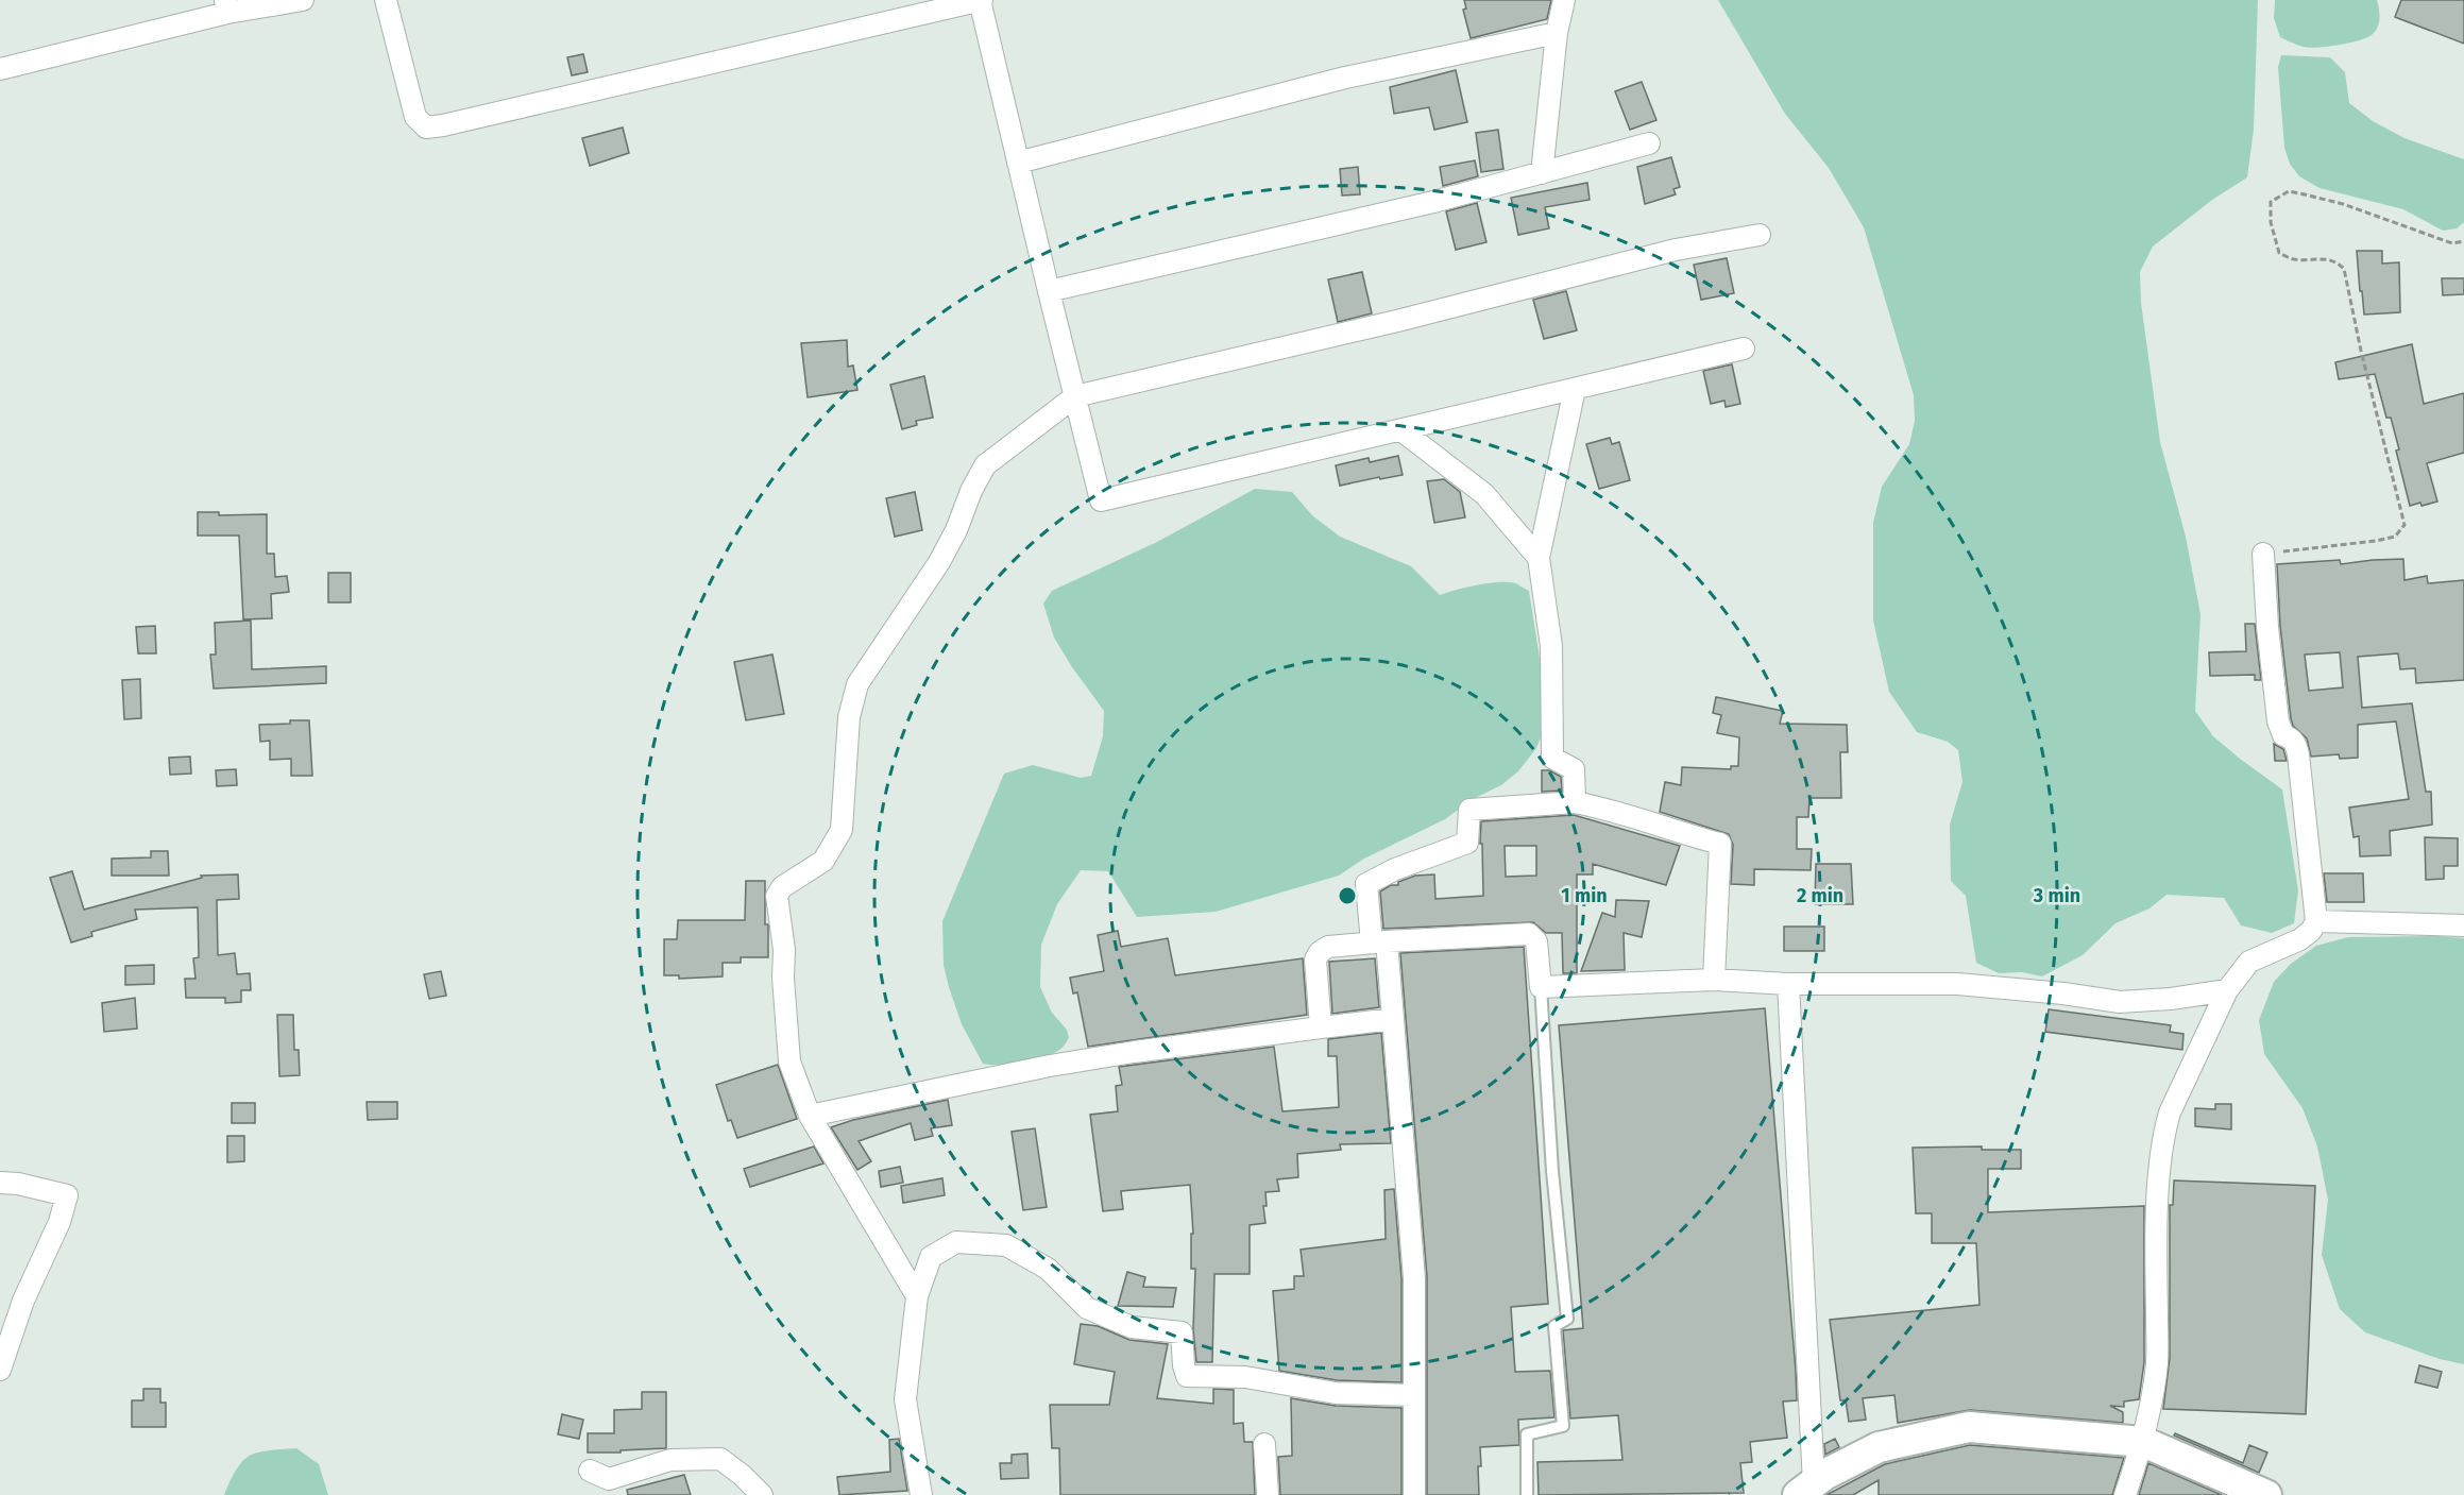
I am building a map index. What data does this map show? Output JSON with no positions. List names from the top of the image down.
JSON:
{
  "rings": ["1 min", "2 min", "3 min"]
}
